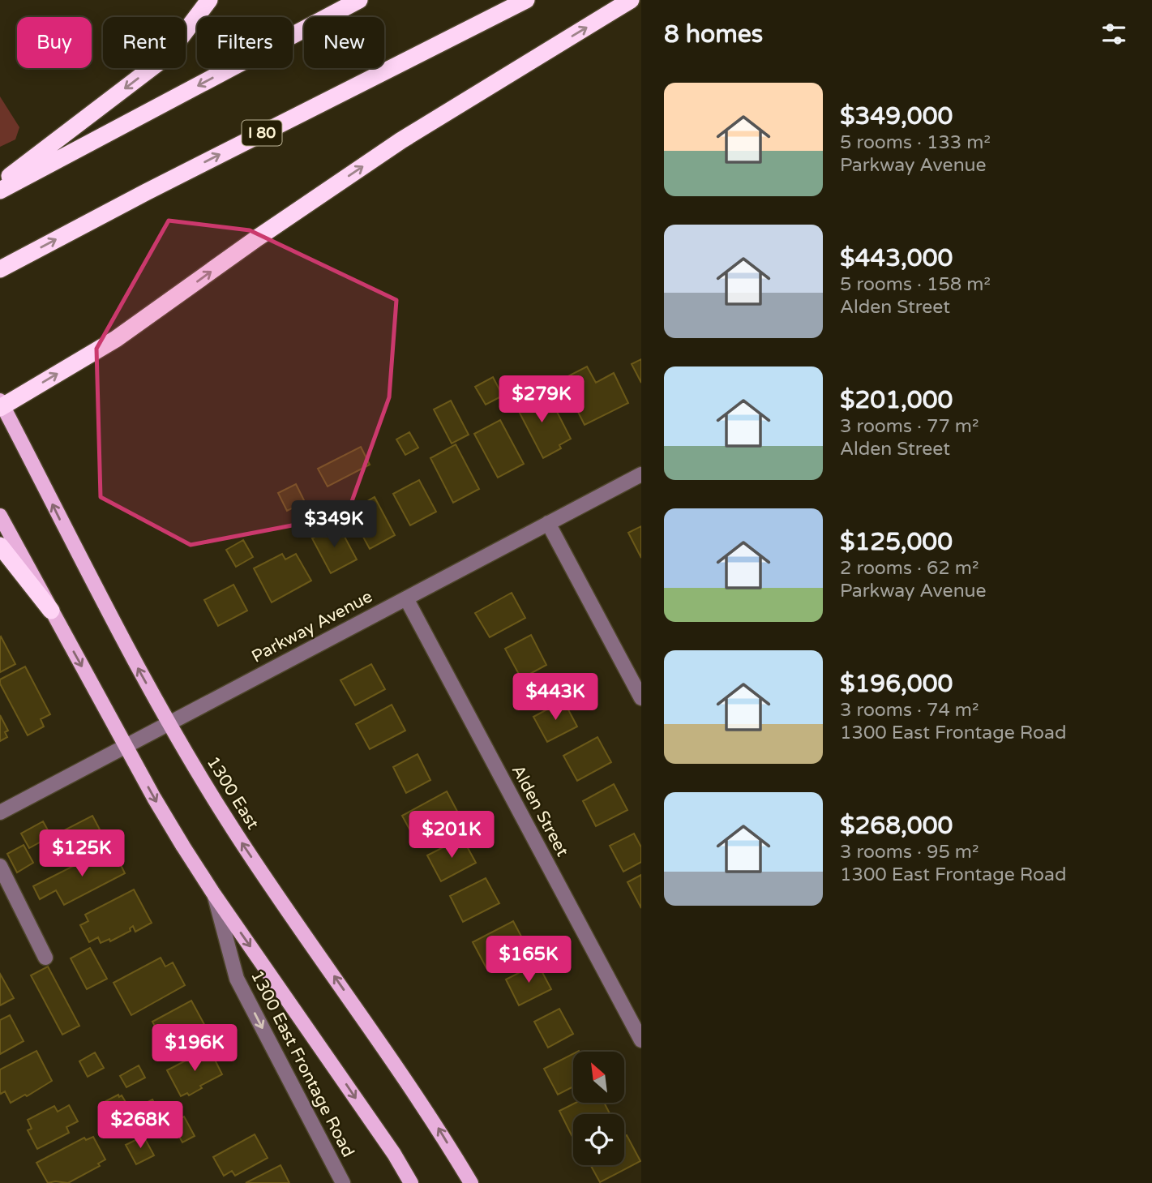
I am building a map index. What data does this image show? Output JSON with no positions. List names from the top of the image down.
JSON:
{
  "streets": {
    "highway": ["I 80"],
    "main road": ["1300 East"],
    "street": ["Parkway Avenue", "Alden Street", "1300 East Frontage Road"]
  },
  "crossings": [
    ["Parkway Avenue", "1300 East"],
    ["Parkway Avenue", "Alden Street"]
  ],
  "one_way": ["1300 East Frontage Road"],
  "north": "top left",
  "page": {
    "heading": "8 homes",
    "chip": [
      "Buy",
      "Rent",
      "Filters",
      "New"
    ],
    "list": [
      {
        "name": "$349,000",
        "note": "5 rooms · 133 m² · Parkway Avenue"
      },
      {
        "name": "$443,000",
        "note": "5 rooms · 158 m² · Alden Street"
      },
      {
        "name": "$201,000",
        "note": "3 rooms · 77 m² · Alden Street"
      },
      {
        "name": "$125,000",
        "note": "2 rooms · 62 m² · Parkway Avenue"
      },
      {
        "name": "$196,000",
        "note": "3 rooms · 74 m² · 1300 East Frontage Road"
      },
      {
        "name": "$268,000",
        "note": "3 rooms · 95 m² · 1300 East Frontage Road"
      }
    ],
    "price": [
      "$279K",
      "$349K",
      "$443K",
      "$201K",
      "$125K",
      "$165K",
      "$196K",
      "$268K"
    ]
  }
}
